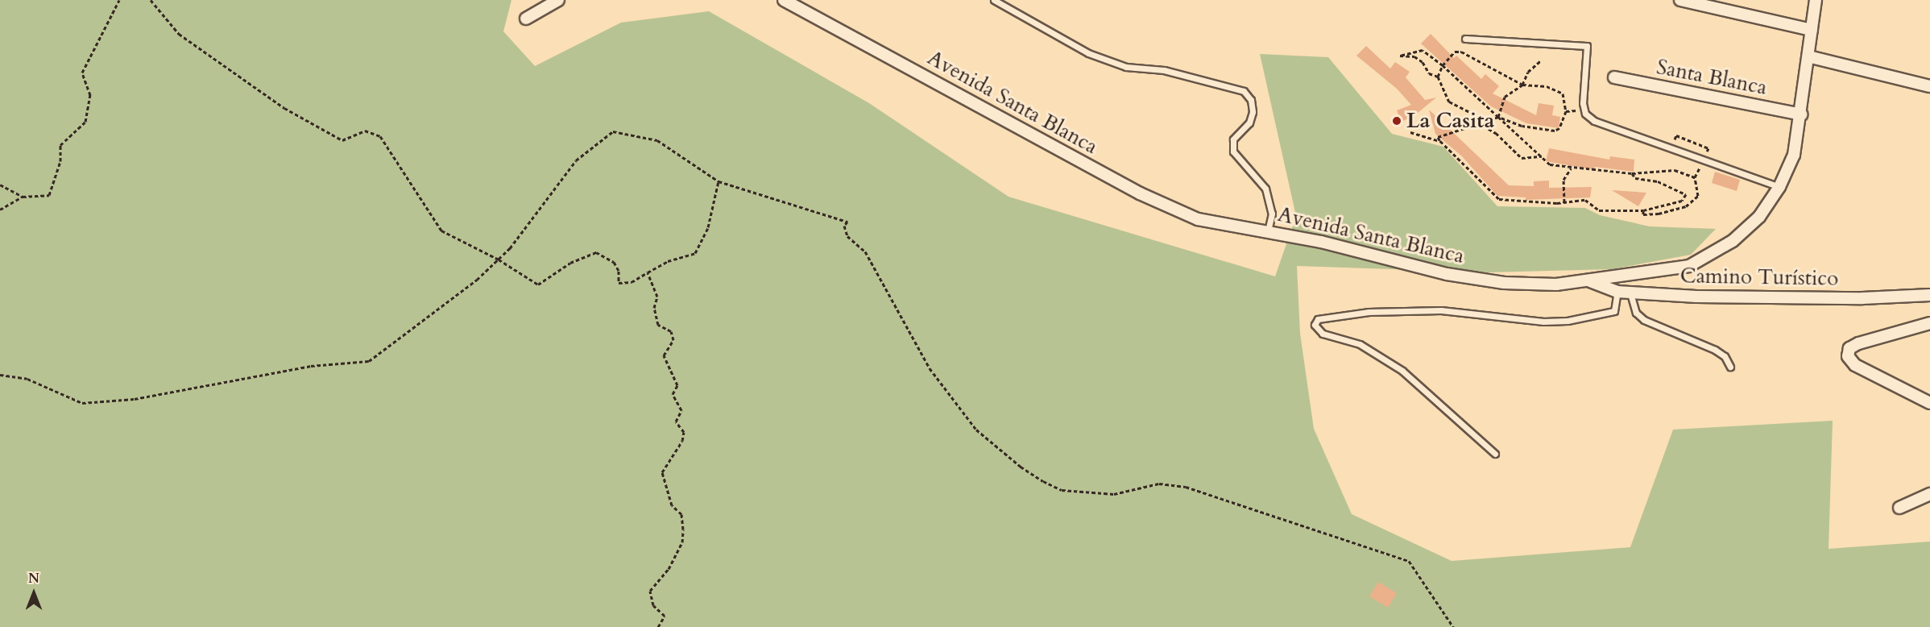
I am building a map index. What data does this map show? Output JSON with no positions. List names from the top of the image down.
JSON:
{
  "streets": {
    "street": ["Santa Blanca", "Avenida Santa Blanca", "Camino Turístico"]
  },
  "crossings": [
    ["Santa Blanca", "Avenida Santa Blanca"],
    ["Avenida Santa Blanca", "Camino Turístico"]
  ],
  "places": ["La Casita"],
  "north": "top"
}
